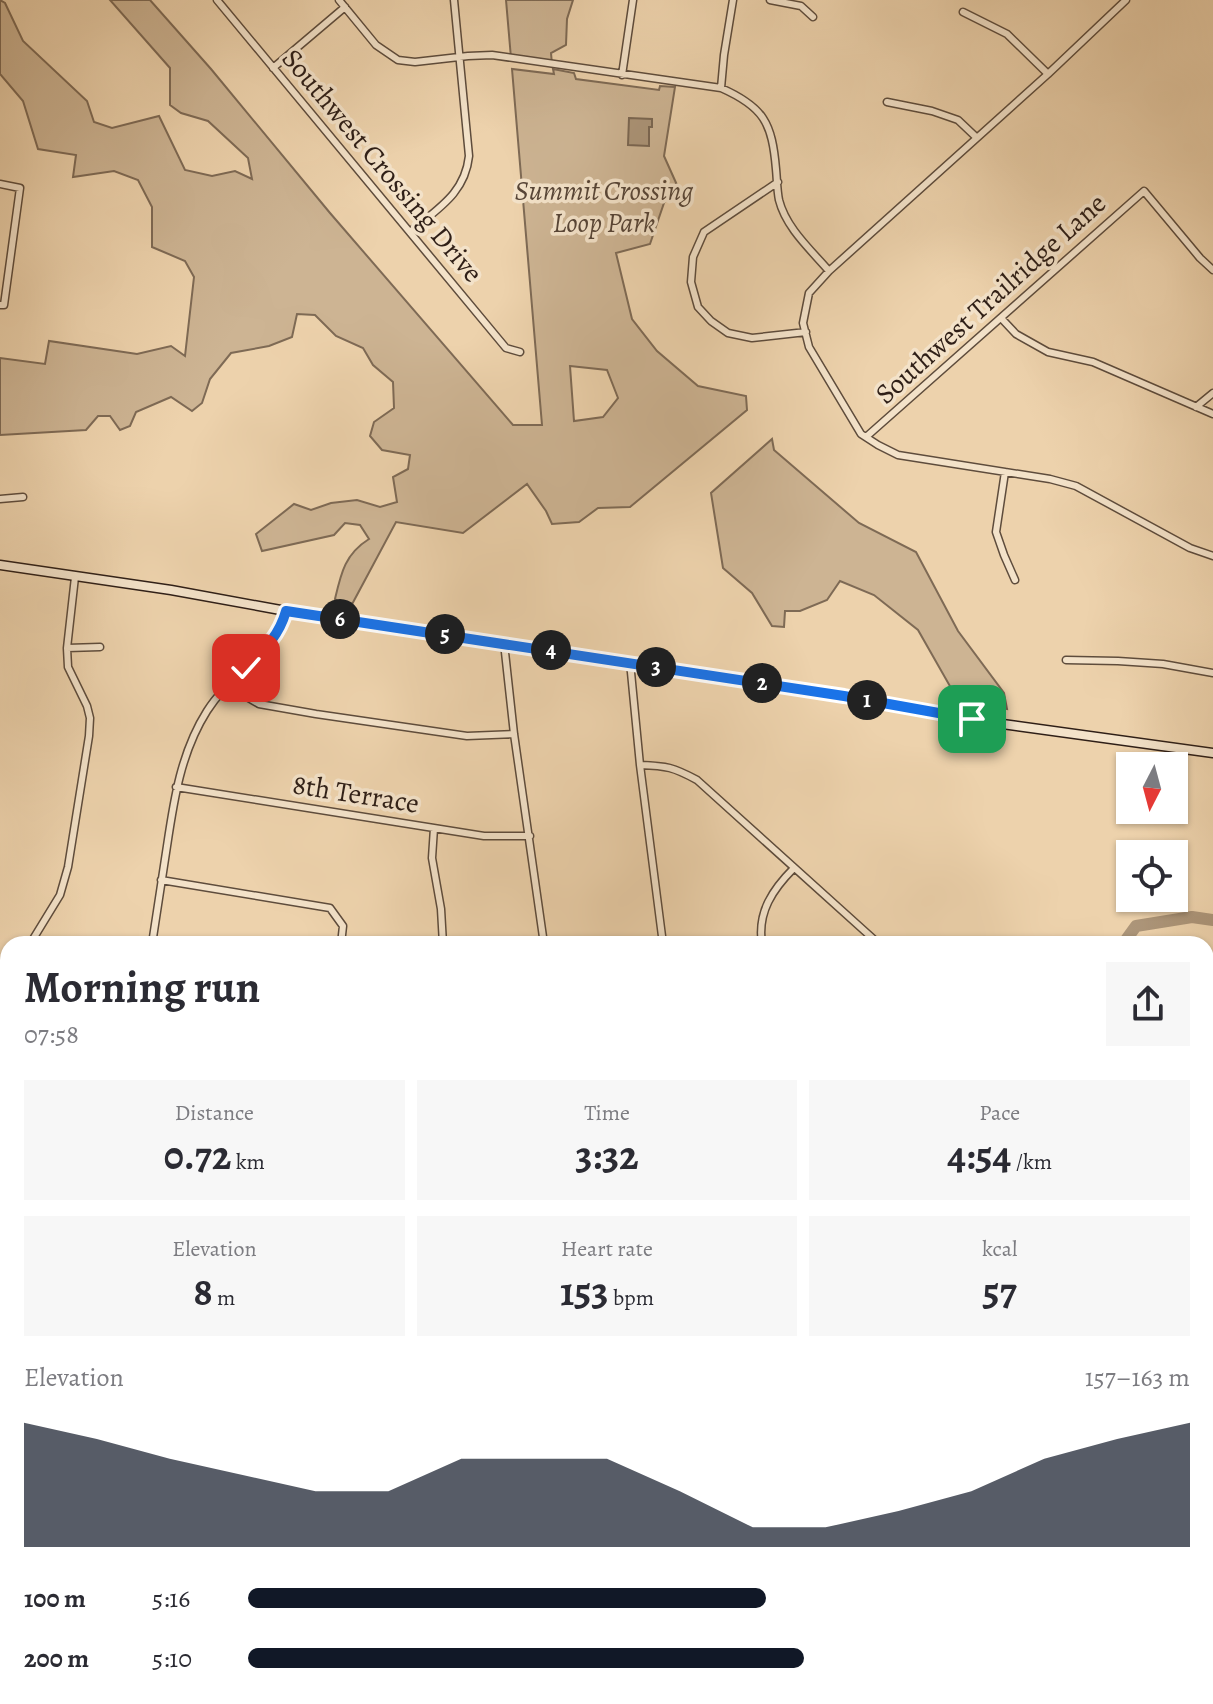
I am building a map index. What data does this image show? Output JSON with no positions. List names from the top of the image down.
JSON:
{
  "streets": {
    "street": ["Southwest Crossing Drive", "Southwest Trailridge Lane", "8th Terrace"]
  },
  "parks": ["Summit Crossing Loop Park"],
  "north": "bottom",
  "page": {
    "pins": [
      "6",
      "5",
      "4",
      "3",
      "2",
      "1"
    ],
    "heading": ["Morning run", "07:58"],
    "stats": [
      ["Distance", "0.72 km"],
      ["Time", "3:32"],
      ["Pace", "4:54 /km"],
      ["Elevation", "8 m"],
      ["Heart rate", "153 bpm"],
      ["kcal", "57"]
    ],
    "chart": ["Elevation", "157–163 m"],
    "list": [
      {
        "name": "100 m",
        "note": "5:16"
      },
      {
        "name": "200 m",
        "note": "5:10"
      }
    ]
  }
}
